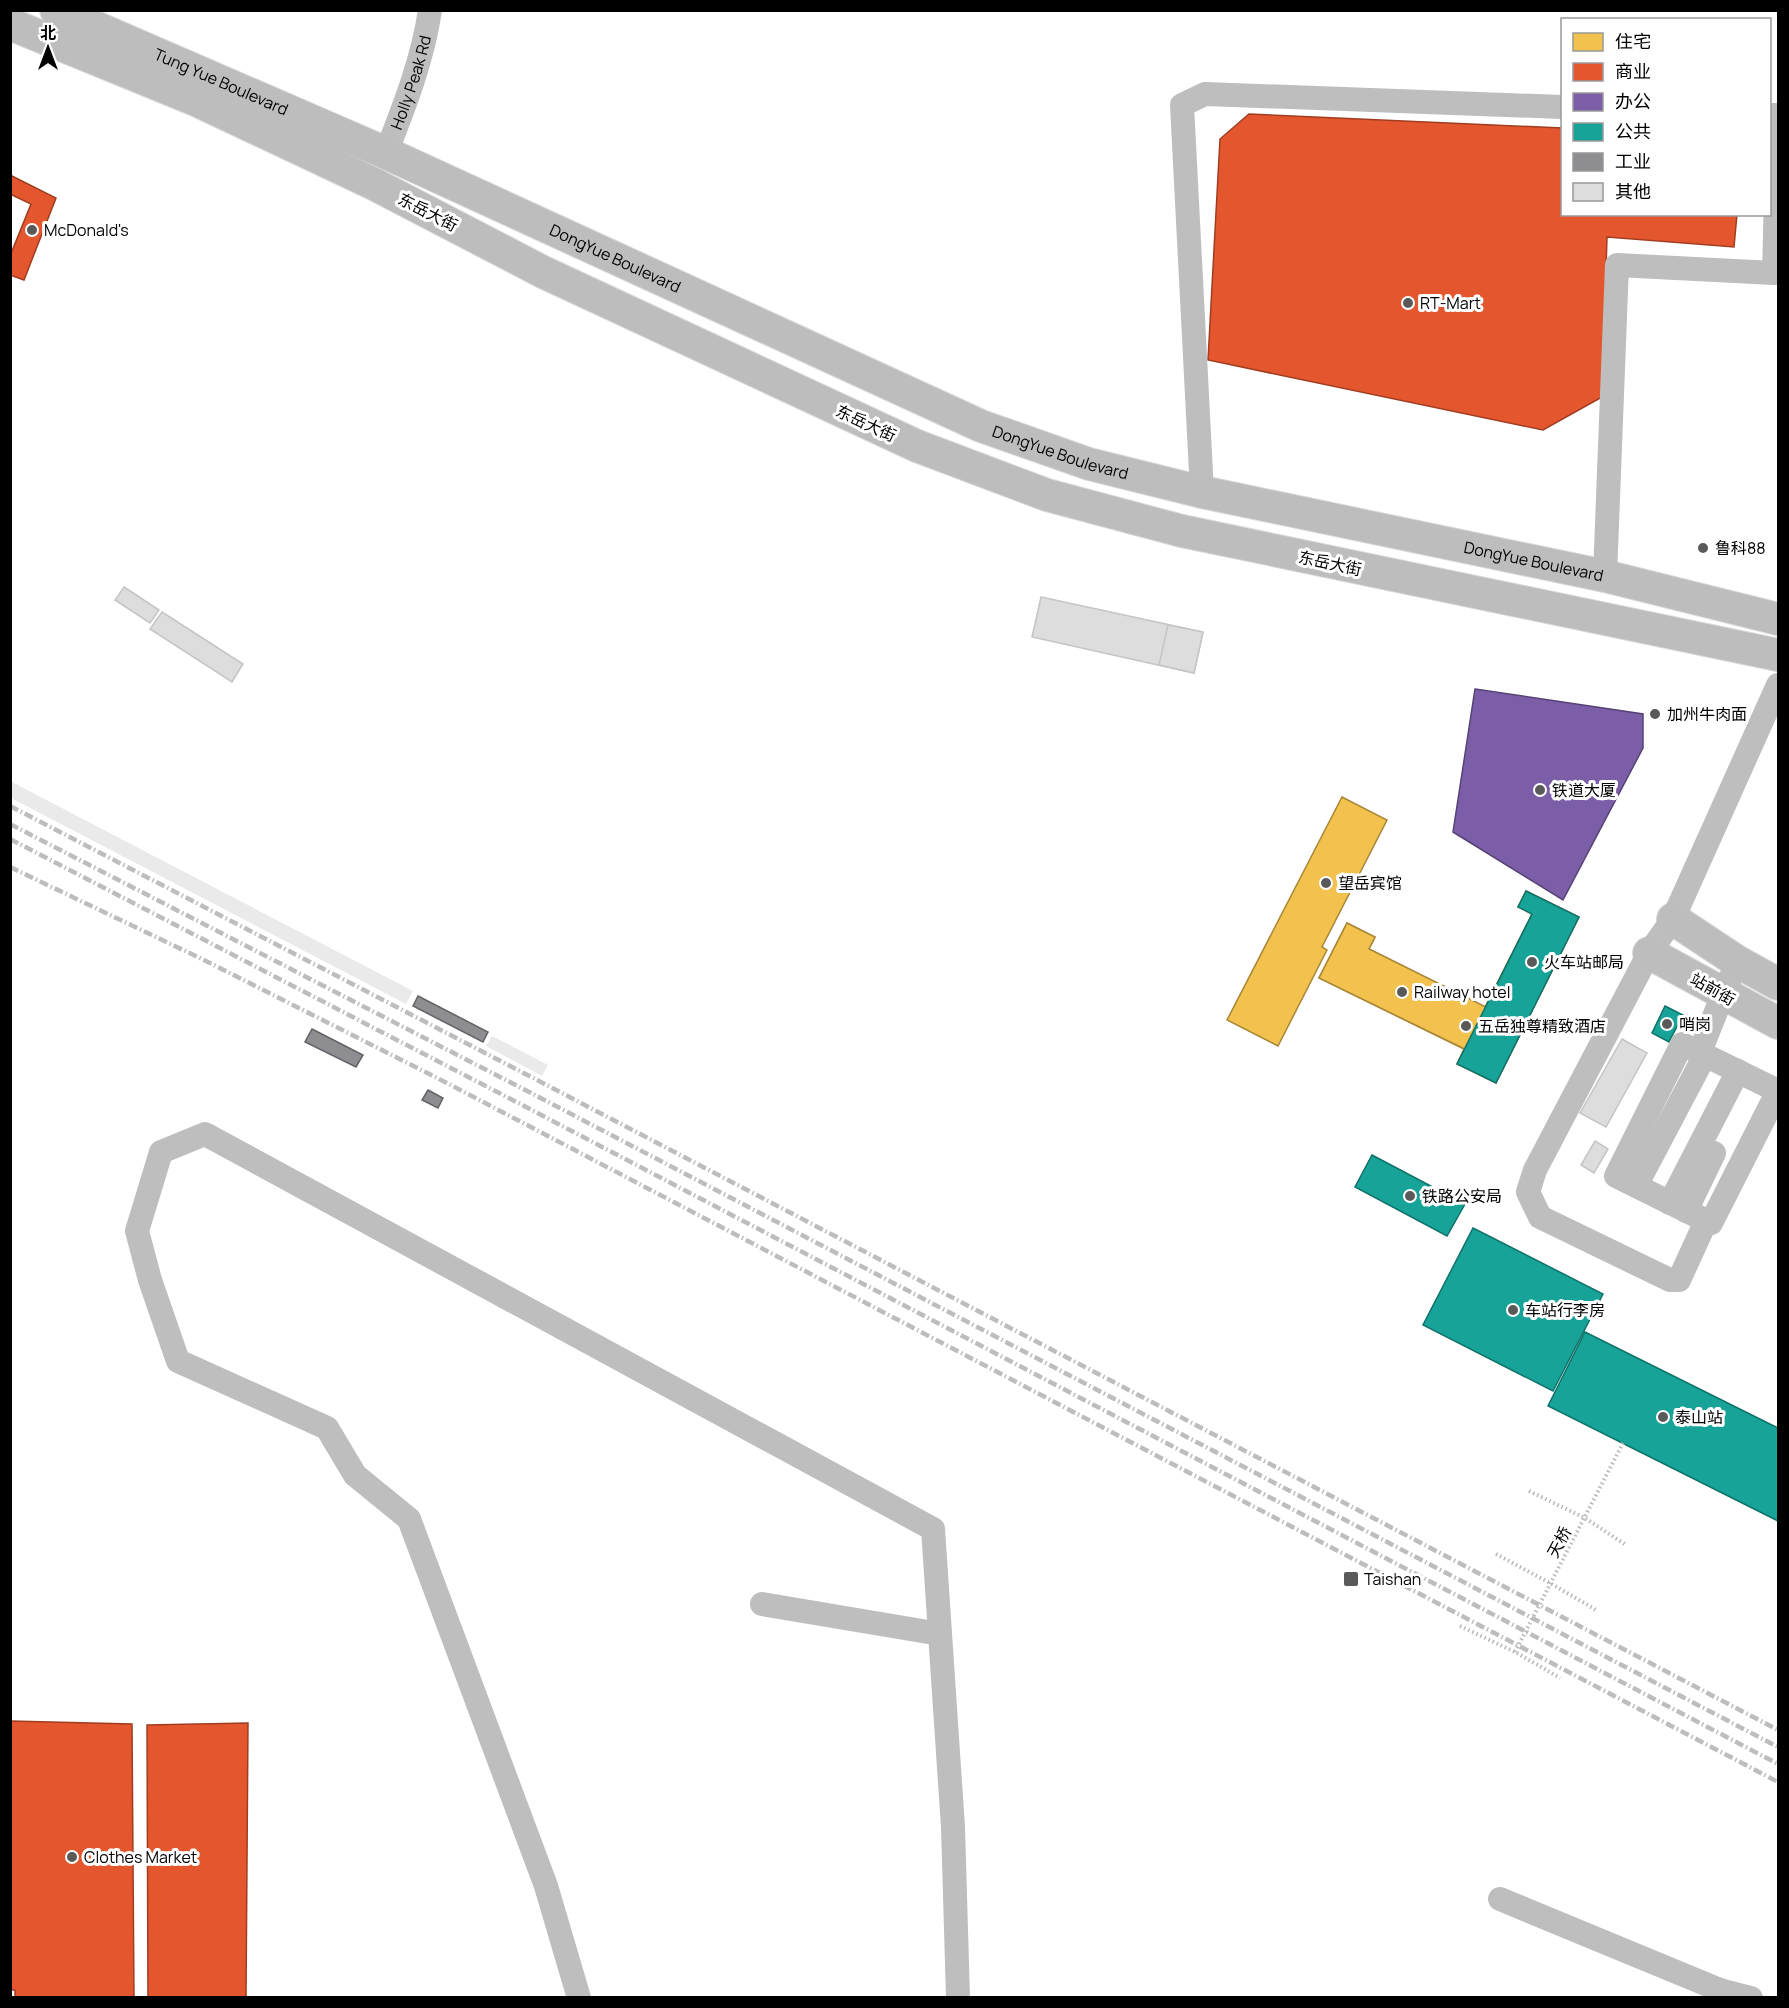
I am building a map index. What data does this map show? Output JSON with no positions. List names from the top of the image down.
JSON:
{
  "streets": {
    "main road": [
      "Tung Yue Boulevard",
      "东岳大街",
      "DongYue Boulevard",
      "站前街"
    ],
    "street": ["Holly Peak Rd"],
    "path": ["天桥"]
  },
  "crossings": [
    ["Tung Yue Boulevard", "Holly Peak Rd"],
    ["Tung Yue Boulevard", "DongYue Boulevard"],
    ["Holly Peak Rd", "DongYue Boulevard"]
  ],
  "places": {
    "other": [
      "McDonald's",
      "RT-Mart",
      "鲁科88",
      "加州牛肉面",
      "铁道大厦",
      "望岳宾馆",
      "火车站邮局",
      "Railway hotel",
      "哨岗",
      "五岳独尊精致酒店",
      "铁路公安局",
      "车站行李房",
      "泰山站",
      "Clothes Market"
    ],
    "transit": ["Taishan"]
  },
  "legend": [
    "住宅",
    "商业",
    "办公",
    "公共",
    "工业",
    "其他"
  ],
  "north": "top"
}
